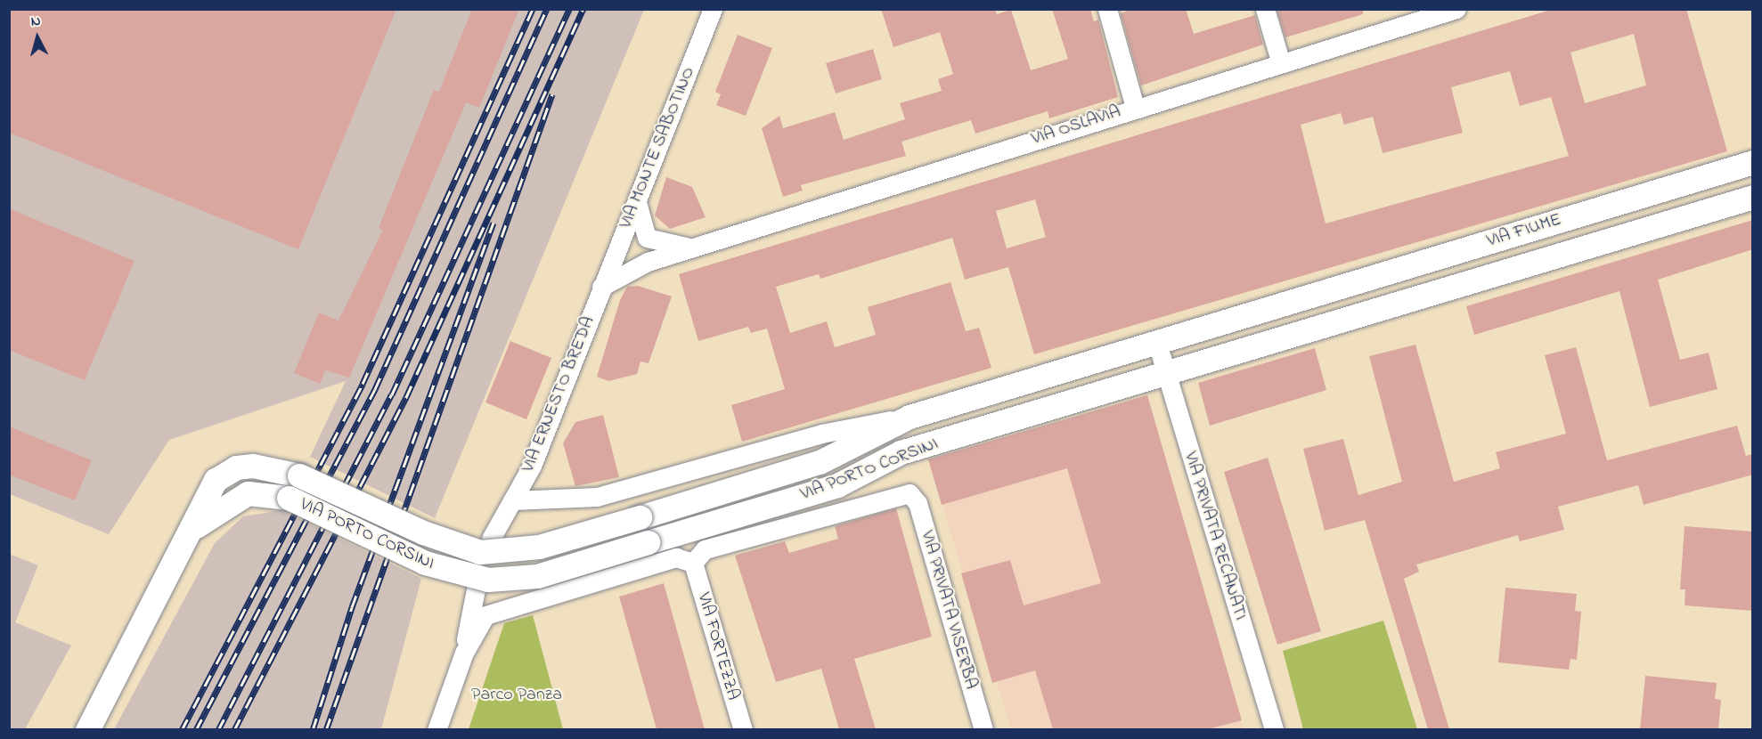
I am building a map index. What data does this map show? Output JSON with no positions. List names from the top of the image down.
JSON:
{
  "streets": {
    "street": [
      "VIA OSLAVIA",
      "VIA MONTE SABOTINO",
      "VIA FIUME",
      "VIA ERNESTO BREDA",
      "VIA PORTO CORSINI",
      "VIA PRIVATA RECANATI",
      "VIA PRIVATA VISERBA",
      "VIA FORTEZZA"
    ]
  },
  "crossings": [
    ["VIA OSLAVIA", "VIA MONTE SABOTINO"],
    ["VIA OSLAVIA", "VIA ERNESTO BREDA"],
    ["VIA MONTE SABOTINO", "VIA ERNESTO BREDA"],
    ["VIA FIUME", "VIA PORTO CORSINI"],
    ["VIA ERNESTO BREDA", "VIA PORTO CORSINI"],
    ["VIA PORTO CORSINI", "VIA PRIVATA RECANATI"],
    ["VIA PORTO CORSINI", "VIA PRIVATA VISERBA"],
    ["VIA PORTO CORSINI", "VIA FORTEZZA"]
  ],
  "parks": ["Parco Panza"],
  "north": "top"
}
